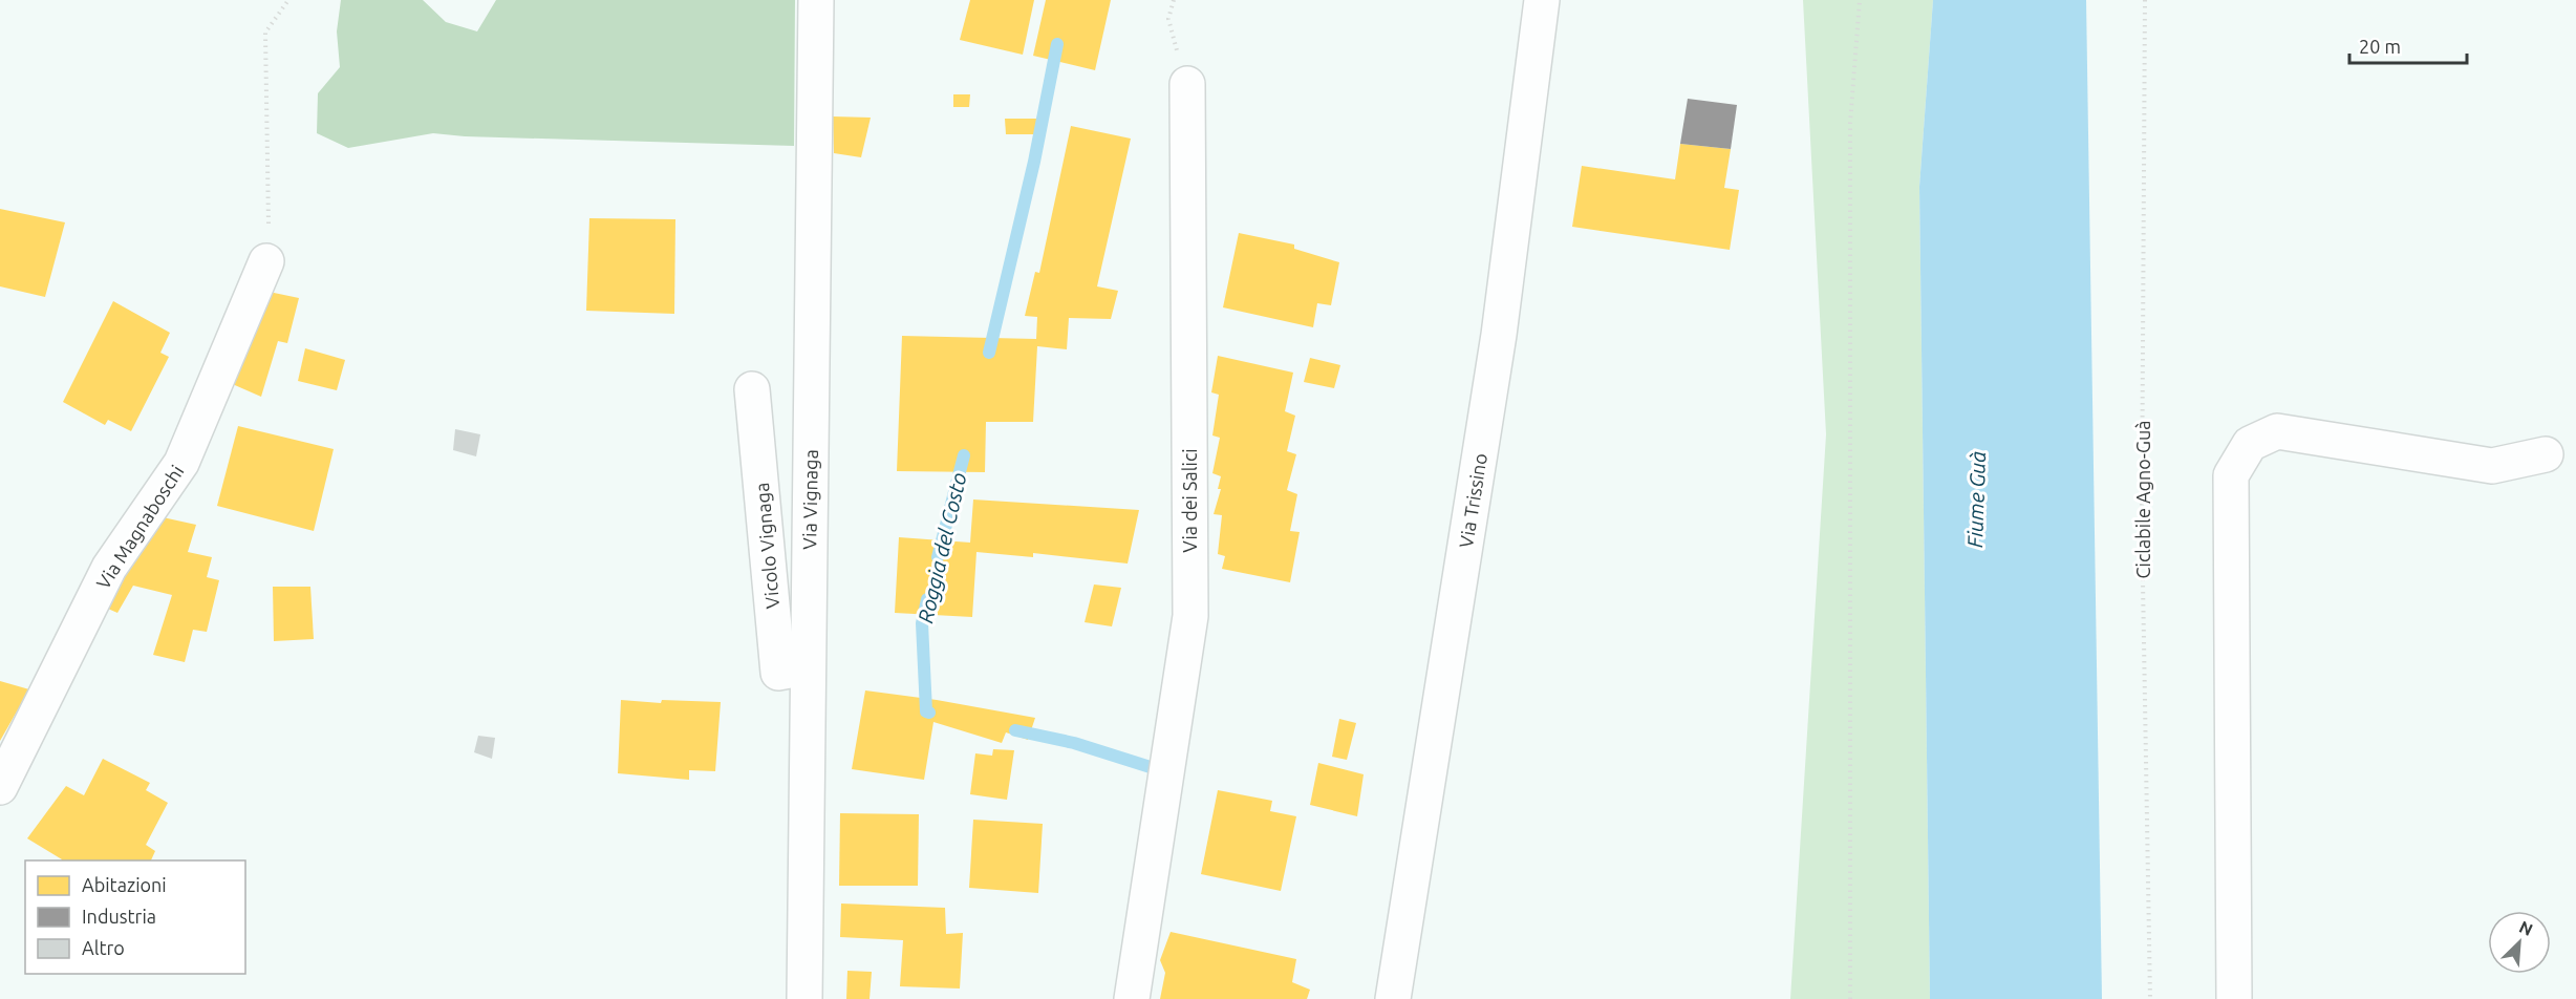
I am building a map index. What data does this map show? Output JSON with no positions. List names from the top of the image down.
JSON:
{
  "streets": {
    "street": [
      "Via Vignaga",
      "Via dei Salici",
      "Via Trissino",
      "Via Magnaboschi",
      "Vicolo Vignaga"
    ],
    "path": ["Ciclabile Agno-Guà"]
  },
  "crossings": [
    ["Via Vignaga", "Vicolo Vignaga"]
  ],
  "water": ["Fiume Guà", "Roggia del Costo"],
  "legend": ["Abitazioni", "Industria", "Altro"],
  "scale_bar": "20 m",
  "north": "top right"
}
